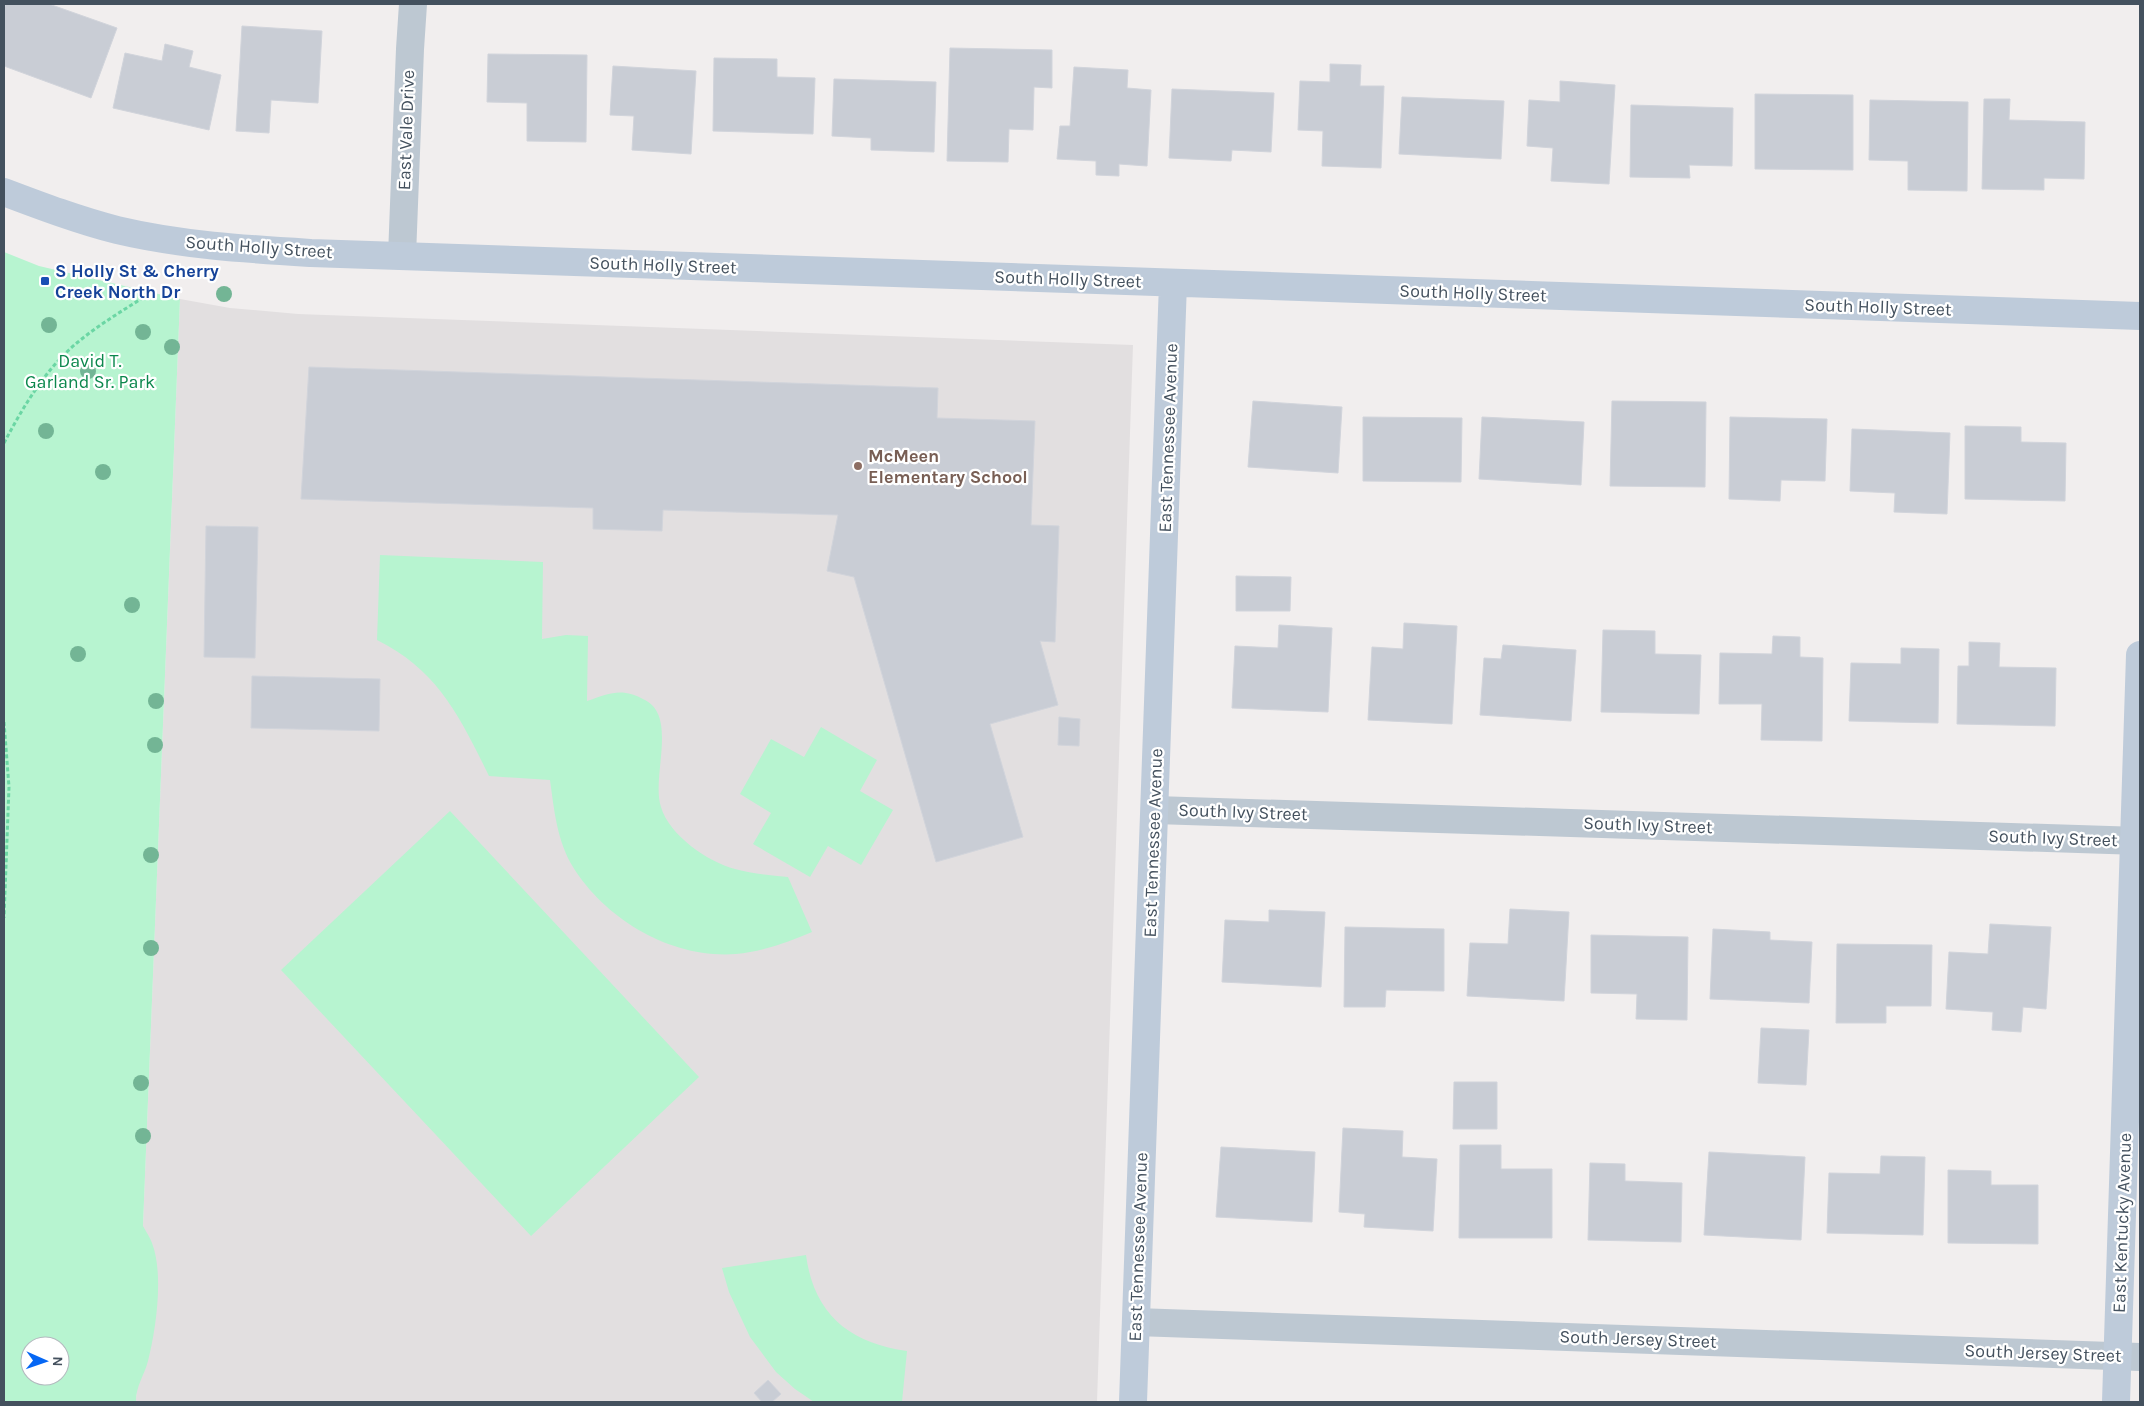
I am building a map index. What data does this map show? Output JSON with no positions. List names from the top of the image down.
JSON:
{
  "streets": {
    "main road": ["South Holly Street", "East Tennessee Avenue", "East Kentucky Avenue"],
    "street": ["East Vale Drive", "South Ivy Street", "South Jersey Street"]
  },
  "crossings": [
    ["East Vale Drive", "South Holly Street"],
    ["South Holly Street", "East Tennessee Avenue"],
    ["East Tennessee Avenue", "South Ivy Street"],
    ["East Tennessee Avenue", "South Jersey Street"],
    ["South Ivy Street", "East Kentucky Avenue"],
    ["East Kentucky Avenue", "South Jersey Street"]
  ],
  "parks": ["David T. Garland Sr. Park"],
  "places": {
    "transit": ["S Holly St & Cherry Creek North Dr"],
    "other": ["McMeen Elementary School"]
  },
  "north": "right"
}
